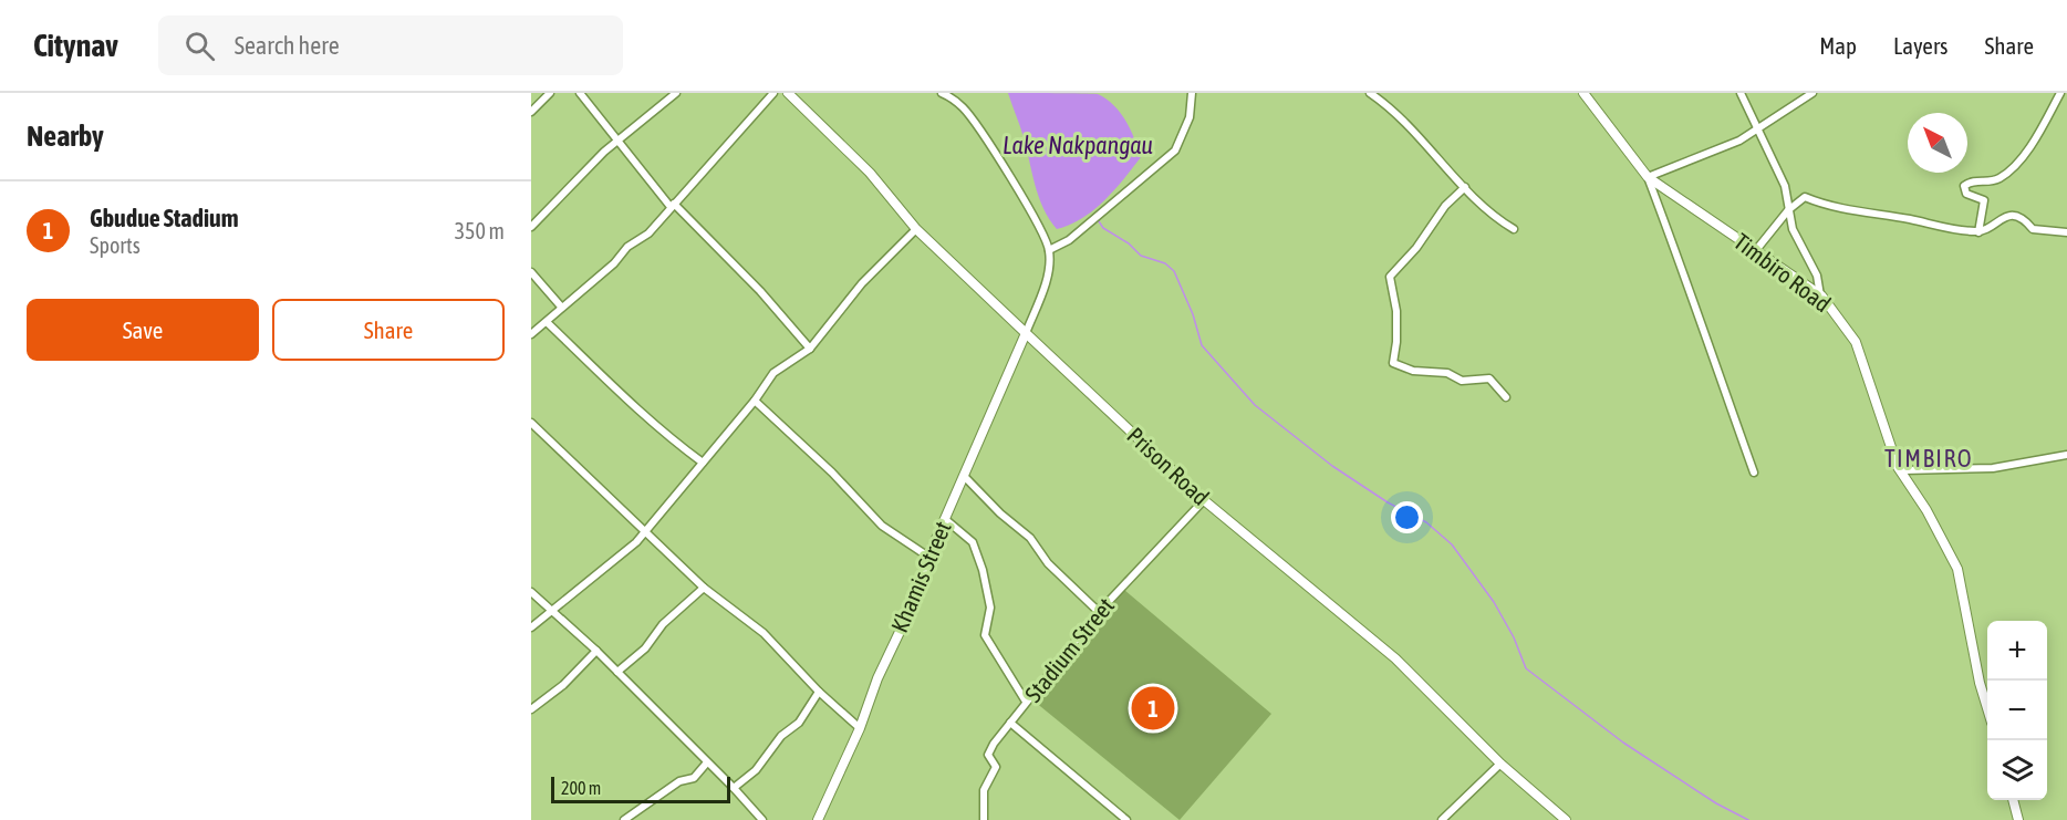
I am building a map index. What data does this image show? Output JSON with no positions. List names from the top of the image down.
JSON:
{
  "streets": {
    "street": [
      "Timbiro Road",
      "Prison Road",
      "Khamis Street",
      "Stadium Street"
    ]
  },
  "crossings": [
    ["Prison Road", "Khamis Street"],
    ["Prison Road", "Stadium Street"]
  ],
  "districts": ["TIMBIRO"],
  "water": ["Lake Nakpangau"],
  "scale_bar": "200 m",
  "north": "top left",
  "page": {
    "header": "Citynav",
    "search": "Search here",
    "nav": ["Map", "Layers", "Share"],
    "heading": "Nearby",
    "list": [
      {
        "mark": "1",
        "name": "Gbudue Stadium",
        "note": "Sports",
        "value": "350 m"
      }
    ],
    "buttons": ["Save", "Share"],
    "map_buttons": ["+", "−"],
    "pins": "1",
    "scale": "200 m"
  }
}
